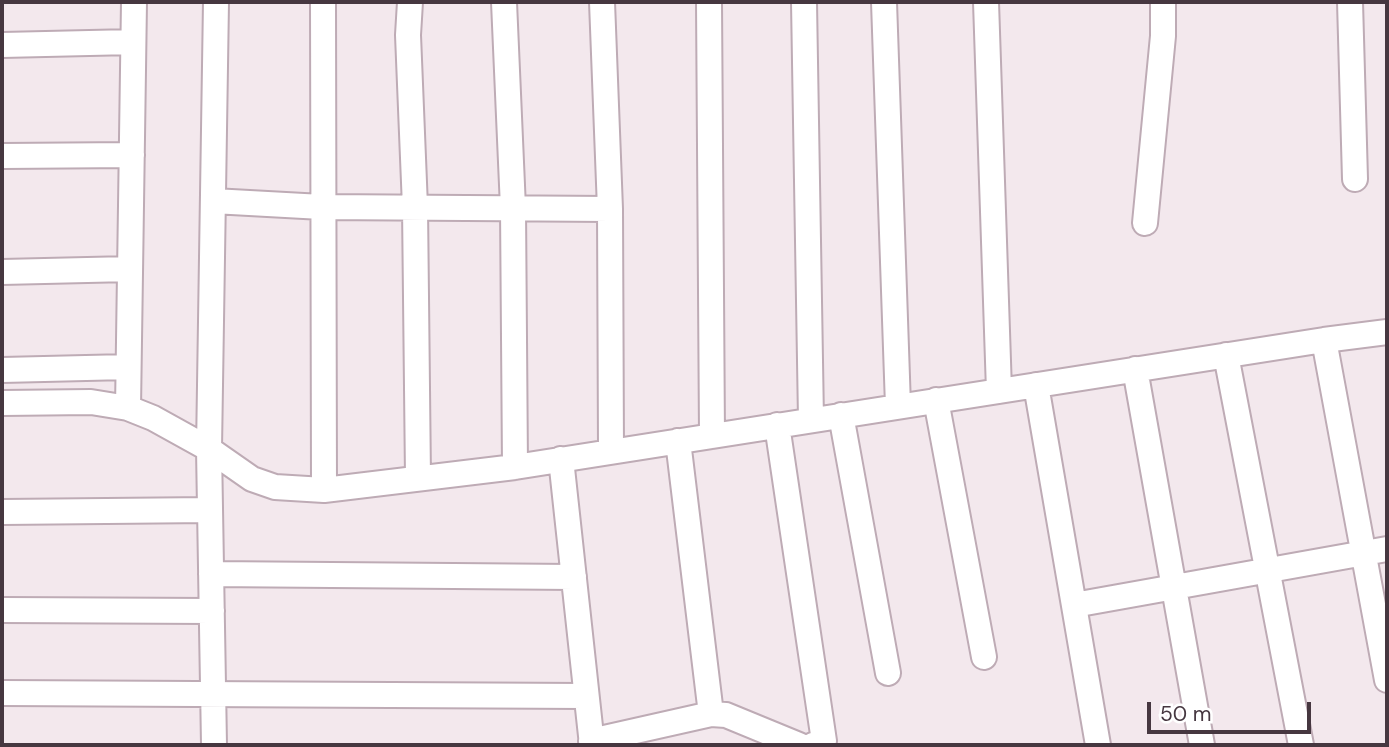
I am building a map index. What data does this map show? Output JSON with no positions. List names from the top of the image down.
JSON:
{
  "scale_bar": "50 m"
}
